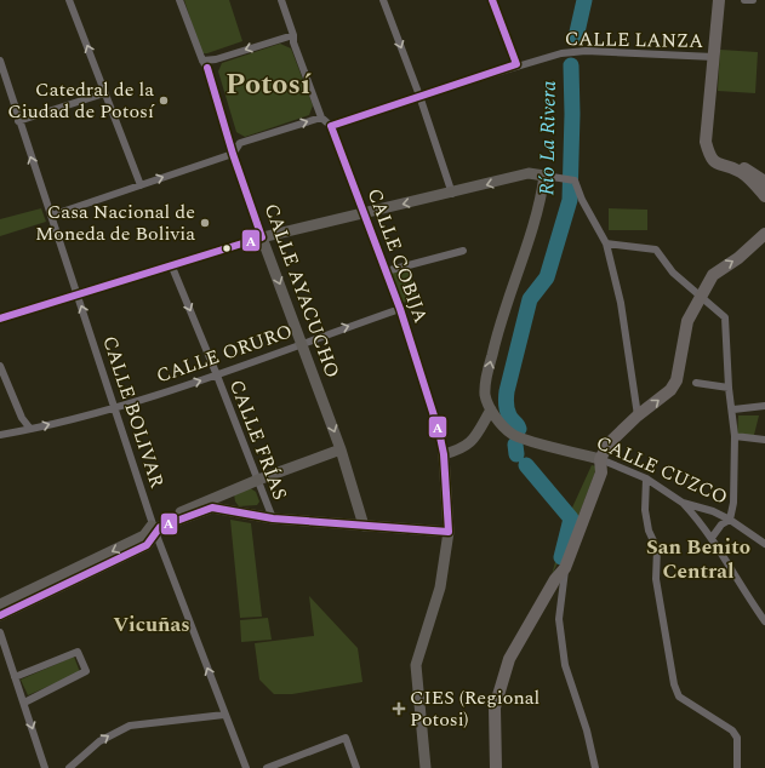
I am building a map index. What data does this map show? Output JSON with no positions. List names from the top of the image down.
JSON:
{
  "streets": {
    "main road": ["CALLE COBIJA", "CALLE AYACUCHO", "CALLE CUZCO"],
    "street": [
      "CALLE LANZA",
      "CALLE ORURO",
      "CALLE BOLIVAR",
      "CALLE FRÍAS"
    ]
  },
  "crossings": [
    ["CALLE LANZA", "CALLE COBIJA"],
    ["CALLE COBIJA", "CALLE ORURO"],
    ["CALLE AYACUCHO", "CALLE ORURO"],
    ["CALLE ORURO", "CALLE BOLIVAR"],
    ["CALLE ORURO", "CALLE FRÍAS"]
  ],
  "one_way": [
    "CALLE AYACUCHO",
    "CALLE ORURO",
    "CALLE BOLIVAR",
    "CALLE FRÍAS"
  ],
  "districts": ["Potosí", "San Benito Central", "Vicuñas"],
  "water": ["Río La Rivera"],
  "places": {
    "other": ["Catedral de la Ciudad de Potosí", "Casa Nacional de Moneda de Bolivia"],
    "health": ["CIES (Regional Potosi)"]
  },
  "lines": ["transit line A"]
}
